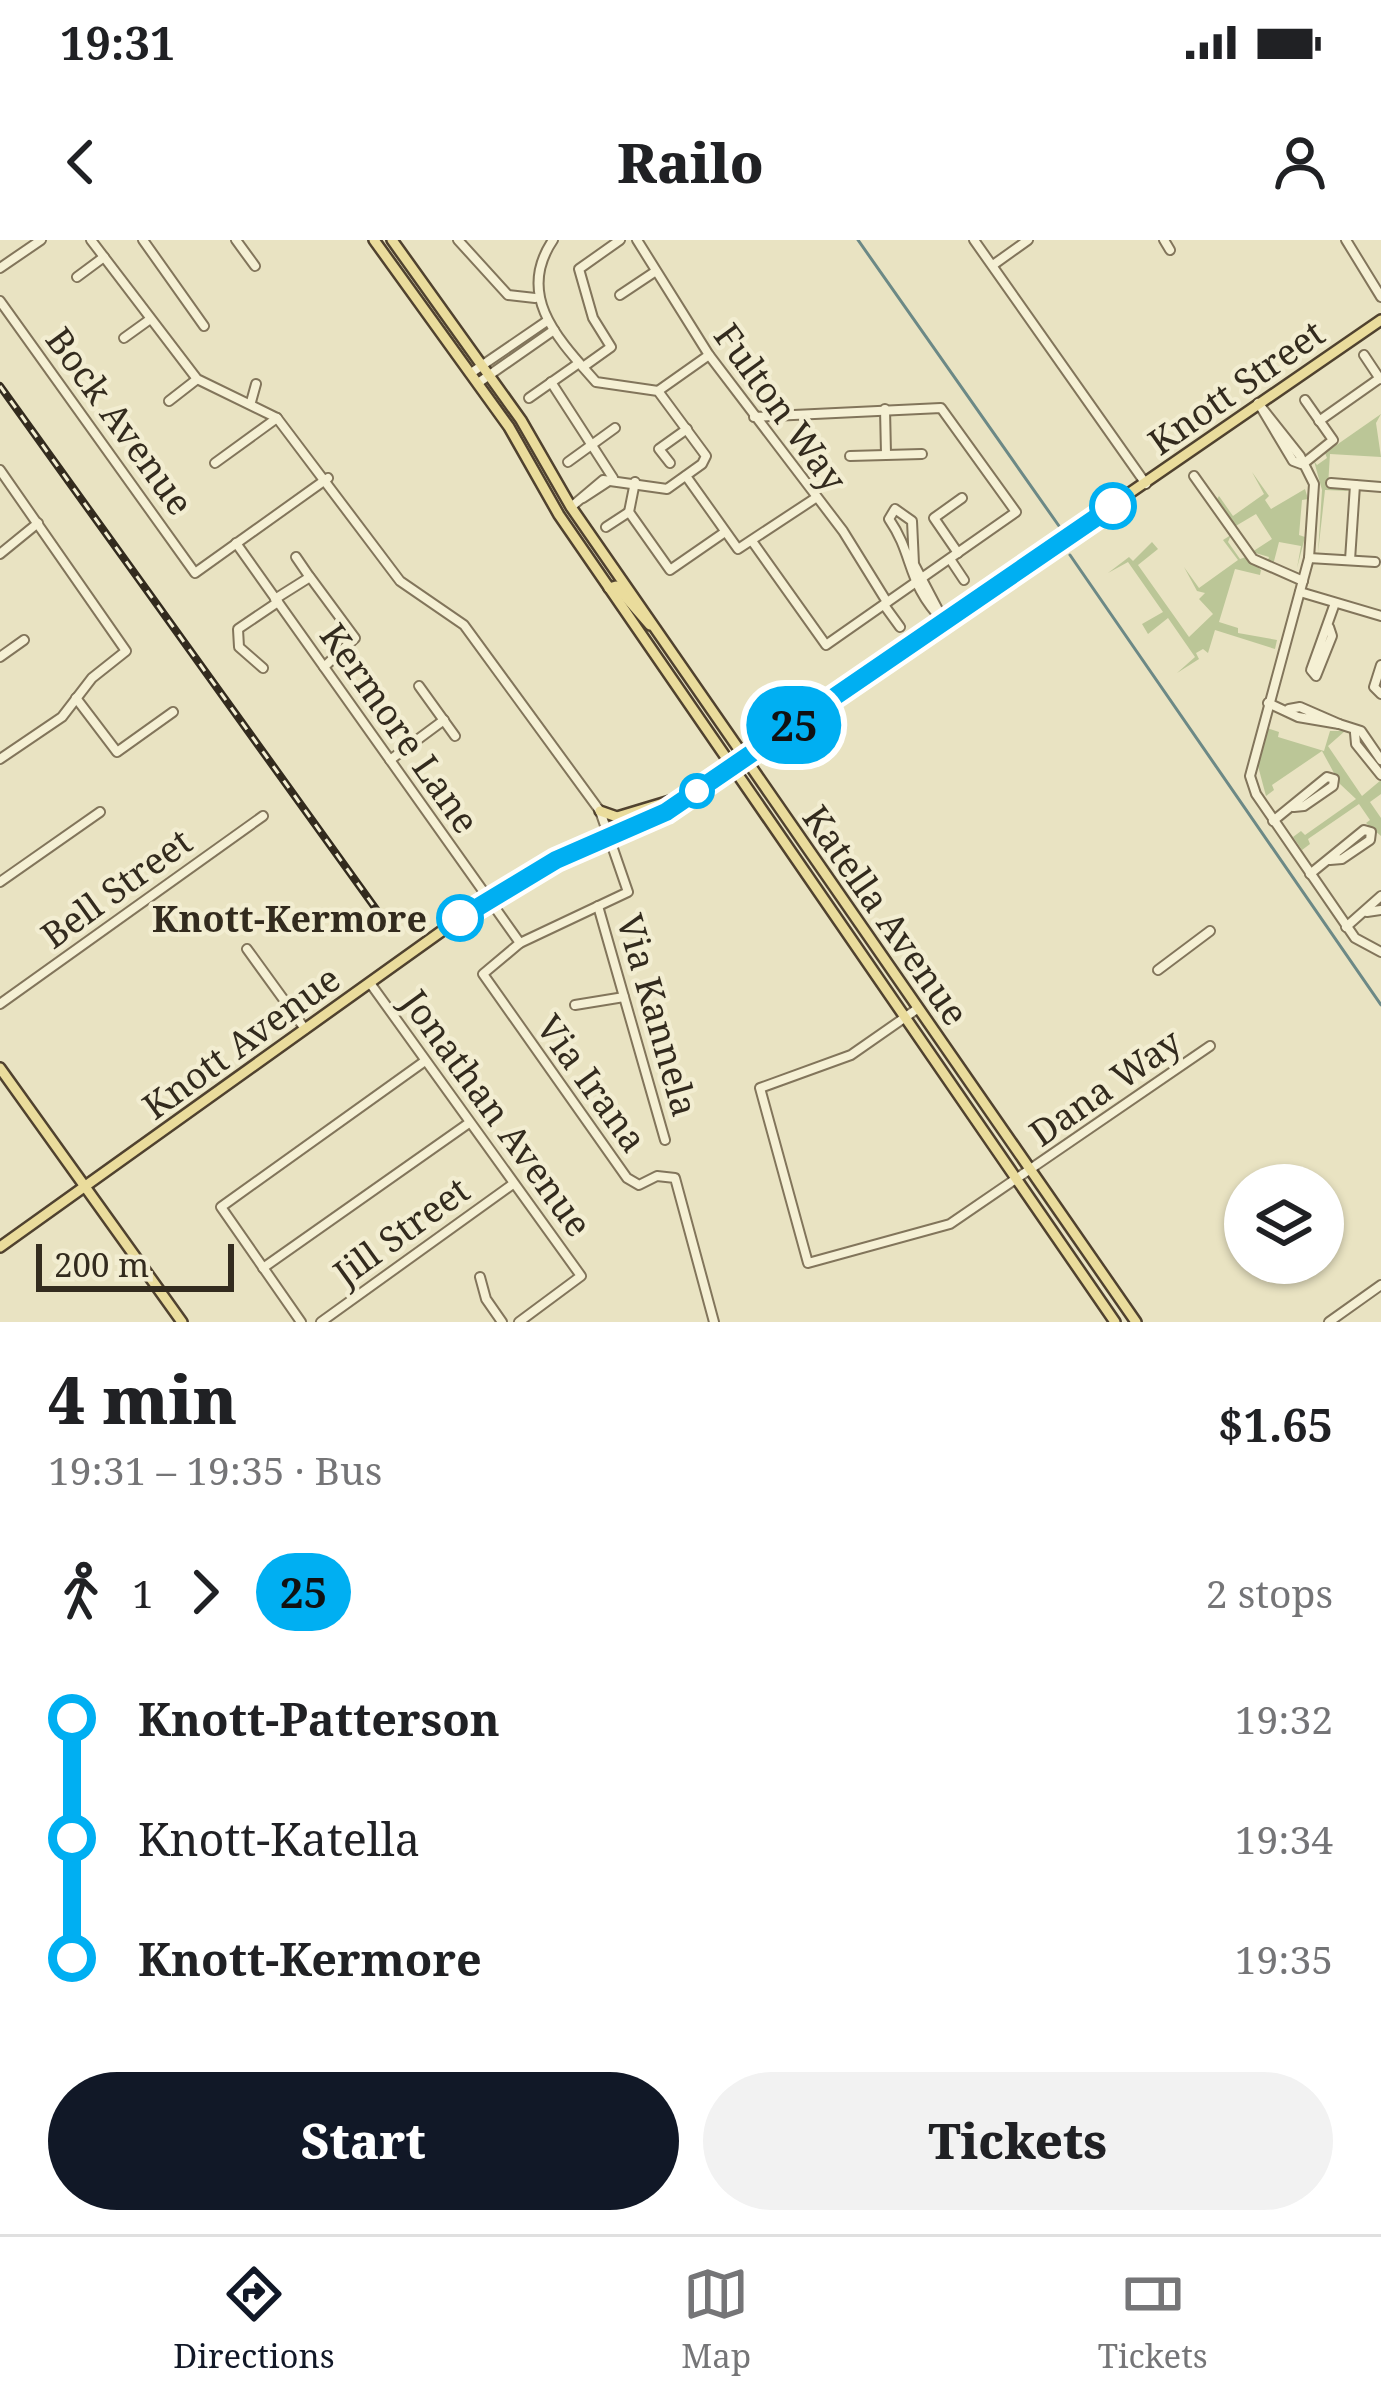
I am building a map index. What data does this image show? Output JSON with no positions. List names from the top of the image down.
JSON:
{
  "streets": {
    "main road": ["Knott Street", "Katella Avenue", "Knott Avenue"],
    "street": [
      "Fulton Way",
      "Bock Avenue",
      "Kermore Lane",
      "Bell Street",
      "Via Kannela",
      "Via Irana",
      "Dana Way",
      "Jonathan Avenue",
      "Jill Street"
    ]
  },
  "crossings": [
    ["Knott Street", "Knott Avenue"],
    ["Bock Avenue", "Kermore Lane"],
    ["Kermore Lane", "Knott Avenue"],
    ["Kermore Lane", "Via Irana"],
    ["Katella Avenue", "Knott Avenue"],
    ["Katella Avenue", "Dana Way"],
    ["Knott Avenue", "Jonathan Avenue"],
    ["Jonathan Avenue", "Jill Street"]
  ],
  "places": ["Knott-Kermore"],
  "lines": ["bus line 25"],
  "scale_bar": "200 m",
  "page": {
    "status": "19:31",
    "header": "Railo",
    "on_map": "25",
    "scale": "200 m",
    "heading": ["4 min", "19:31 – 19:35 · Bus", "$1.65"],
    "legs": ["1", "25", "2 stops"],
    "list": [
      {
        "name": "Knott-Patterson",
        "value": "19:32"
      },
      {
        "name": "Knott-Katella",
        "value": "19:34"
      },
      {
        "name": "Knott-Kermore",
        "value": "19:35"
      }
    ],
    "buttons": ["Start", "Tickets"],
    "tabs": ["Directions", "Map", "Tickets"]
  }
}
